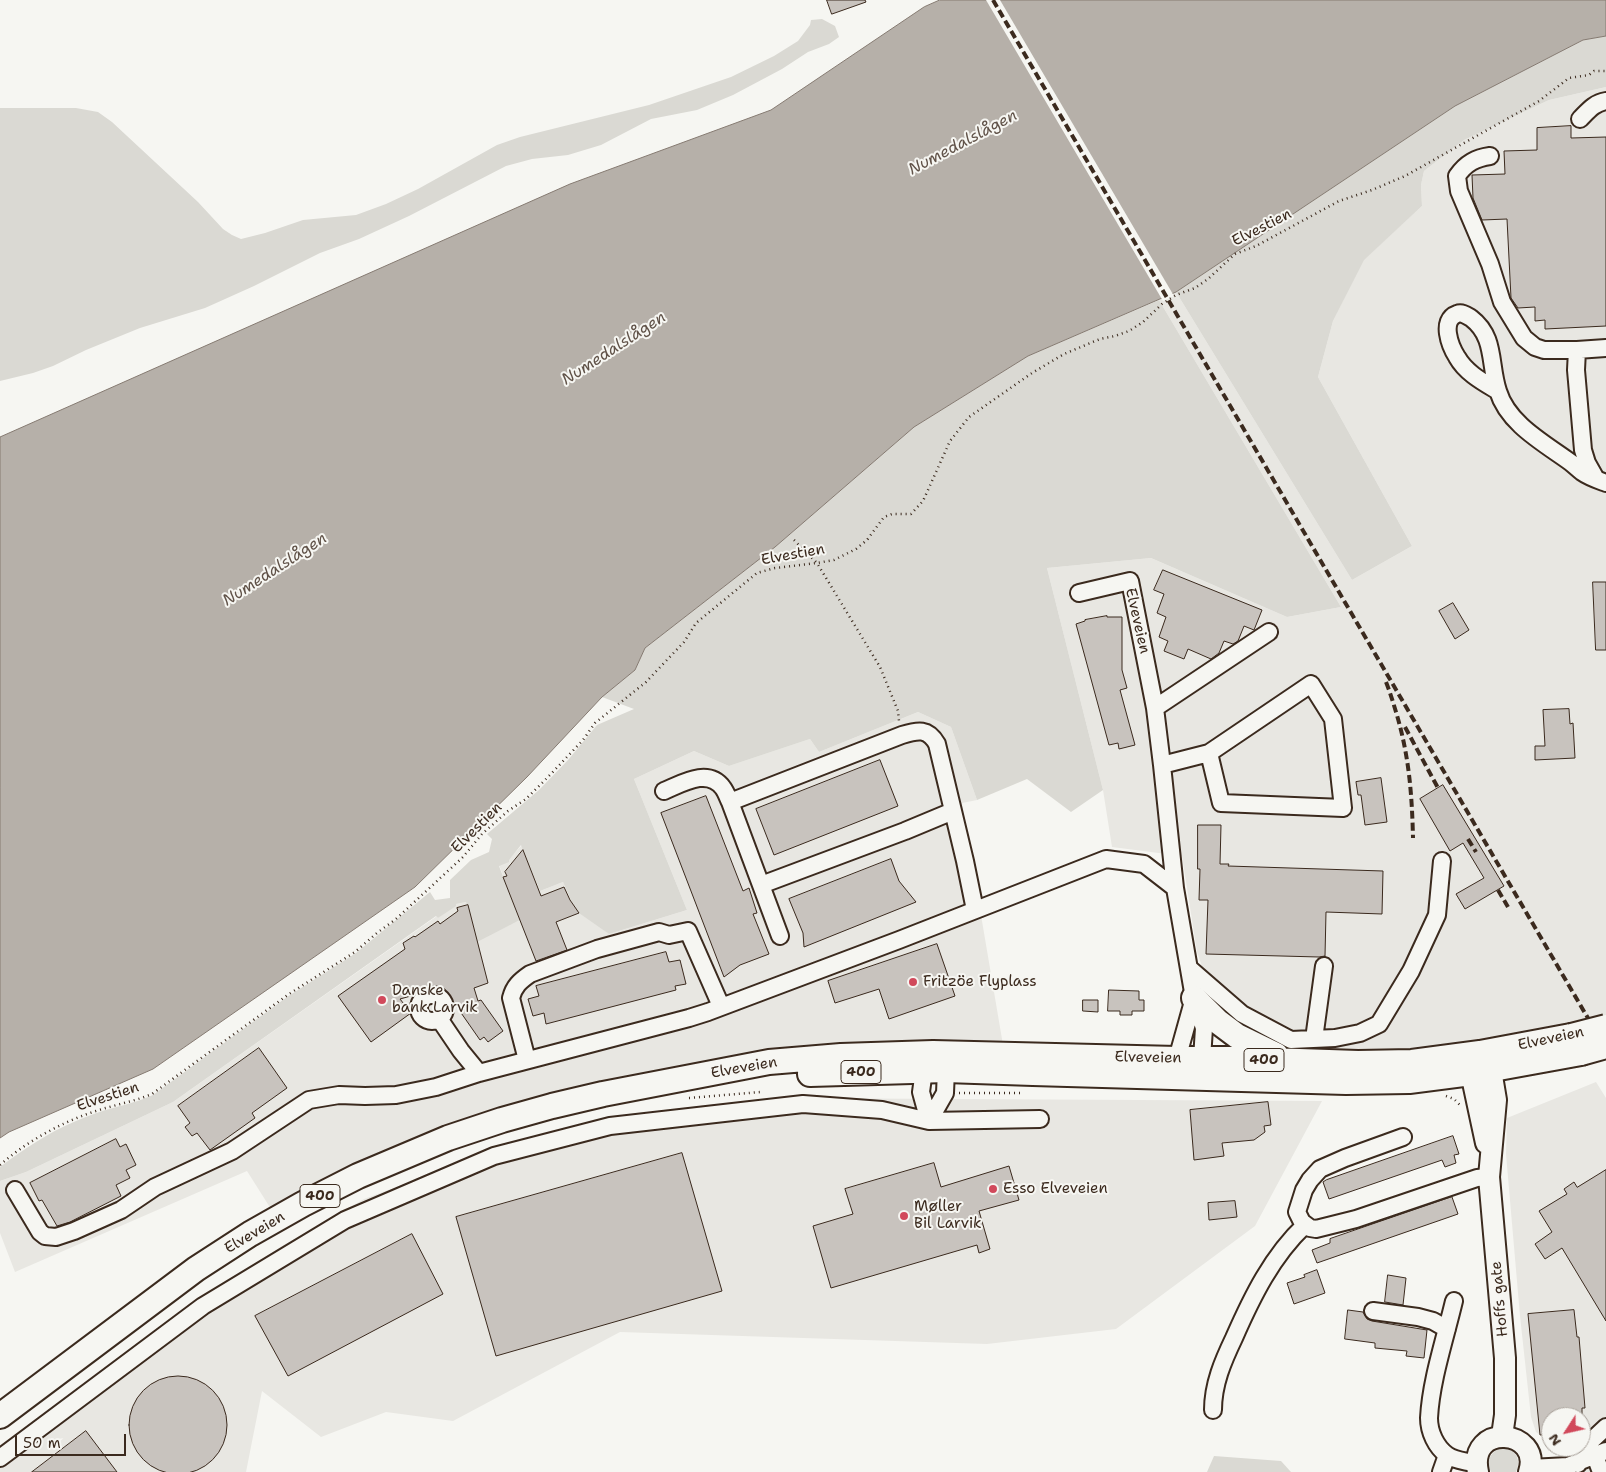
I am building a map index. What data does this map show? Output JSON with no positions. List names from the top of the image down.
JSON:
{
  "streets": {
    "highway": ["Elveveien", "400"],
    "main road": ["Hoffs gate"],
    "path": ["Elvestien"]
  },
  "crossings": [
    ["Elveveien", "400"],
    ["Elveveien", "Hoffs gate"]
  ],
  "water": ["Numedalslågen"],
  "places": [
    "Fritzöe Flyplass",
    "Danske bank Larvik",
    "Esso Elveveien",
    "Møller Bil Larvik"
  ],
  "scale_bar": "50 m",
  "north": "bottom left"
}
